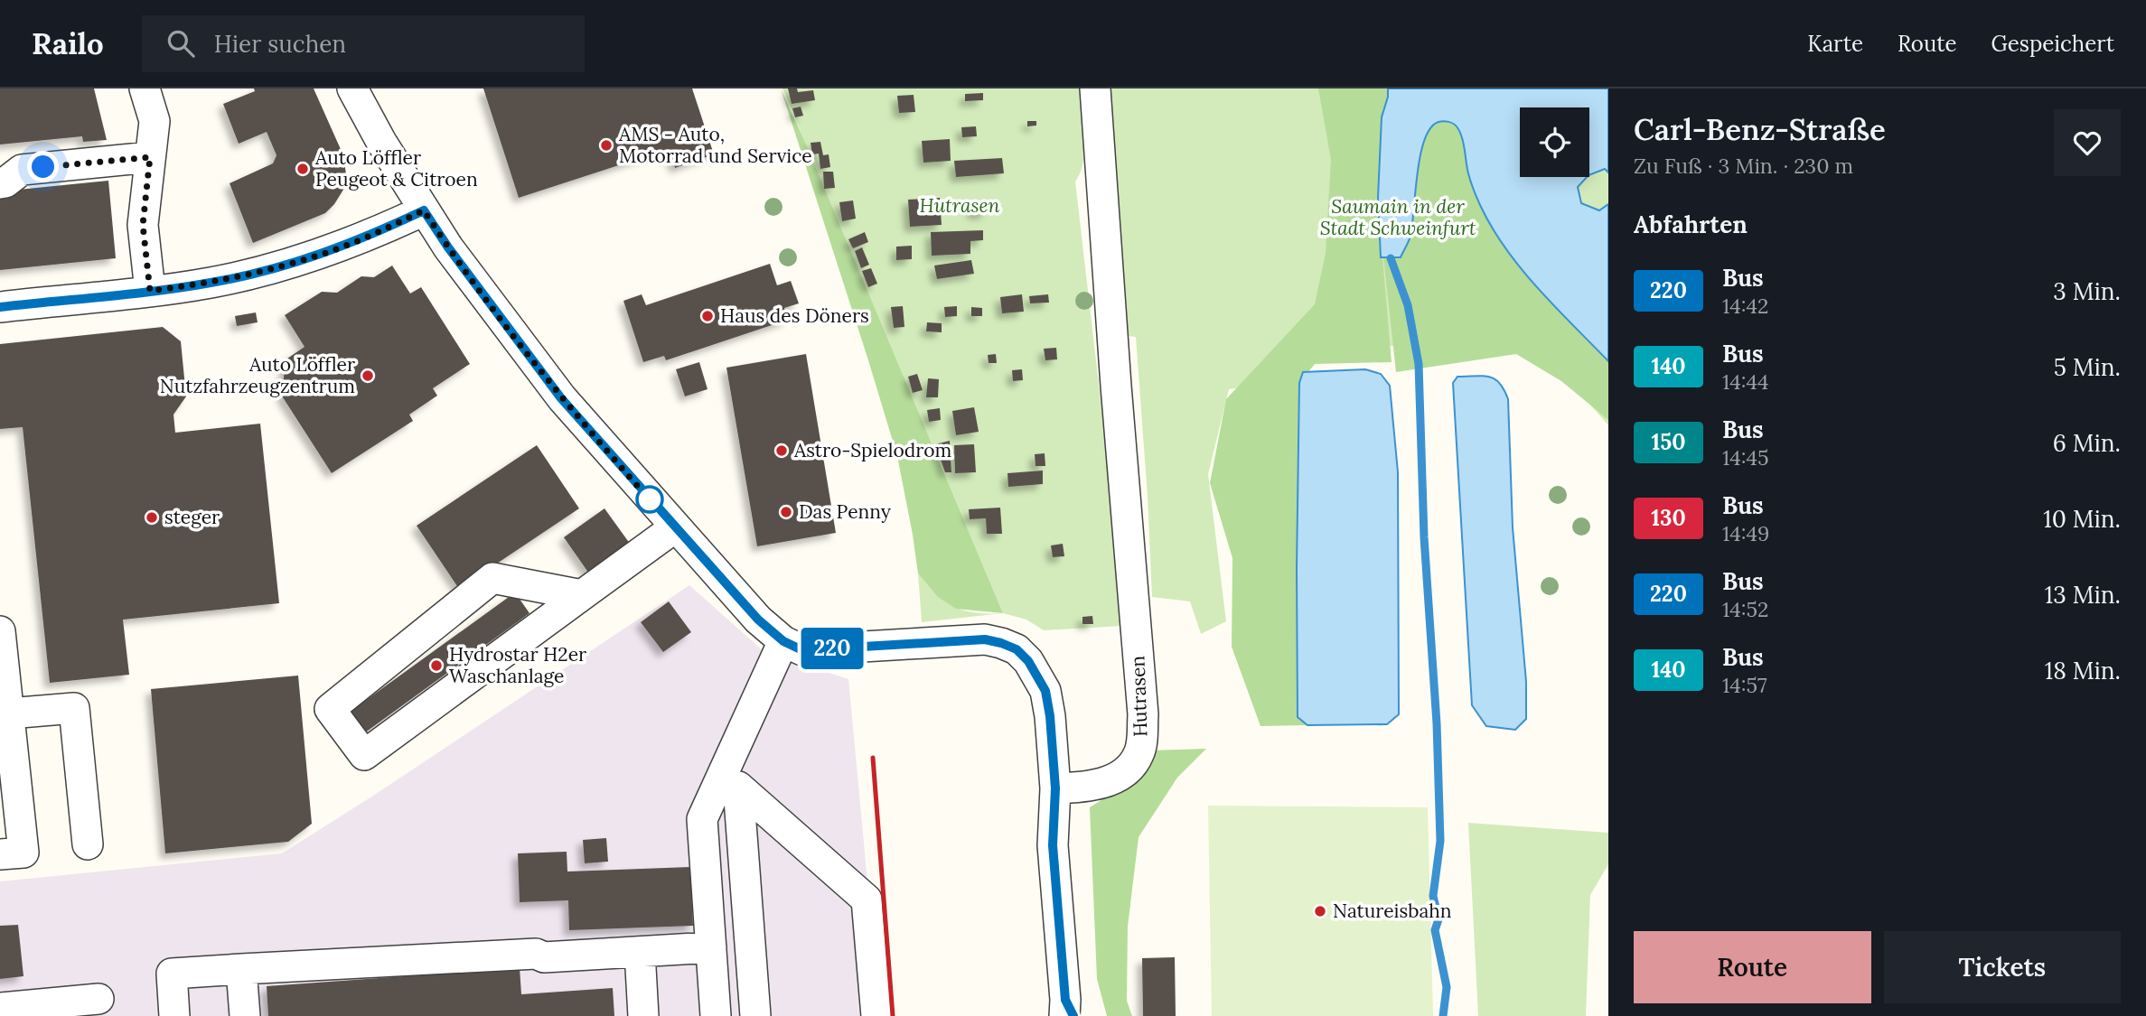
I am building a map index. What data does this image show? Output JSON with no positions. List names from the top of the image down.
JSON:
{
  "streets": {
    "street": ["Hutrasen"]
  },
  "parks": ["Hutrasen", "Saumain in der Stadt Schweinfurt"],
  "places": [
    "AMS - Auto, Motorrad und Service",
    "Auto Löffler Peugeot & Citroen",
    "Haus des Döners",
    "Auto Löffler Nutzfahrzeugzentrum",
    "Astro-Spielodrom",
    "Das Penny",
    "steger",
    "Hydrostar H2er Waschanlage",
    "Natureisbahn"
  ],
  "lines": ["bus line 220"],
  "page": {
    "header": "Railo",
    "search": "Hier suchen",
    "nav": ["Karte", "Route", "Gespeichert"],
    "on_map": "220",
    "heading": [
      ["Carl-Benz-Straße", "Zu Fuß · 3 Min. · 230 m"],
      "Abfahrten"
    ],
    "list": [
      {
        "mark": "220",
        "name": "Bus",
        "note": "14:42",
        "value": "3 Min."
      },
      {
        "mark": "140",
        "name": "Bus",
        "note": "14:44",
        "value": "5 Min."
      },
      {
        "mark": "150",
        "name": "Bus",
        "note": "14:45",
        "value": "6 Min."
      },
      {
        "mark": "130",
        "name": "Bus",
        "note": "14:49",
        "value": "10 Min."
      },
      {
        "mark": "220",
        "name": "Bus",
        "note": "14:52",
        "value": "13 Min."
      },
      {
        "mark": "140",
        "name": "Bus",
        "note": "14:57",
        "value": "18 Min."
      }
    ],
    "buttons": ["Route", "Tickets"]
  }
}
